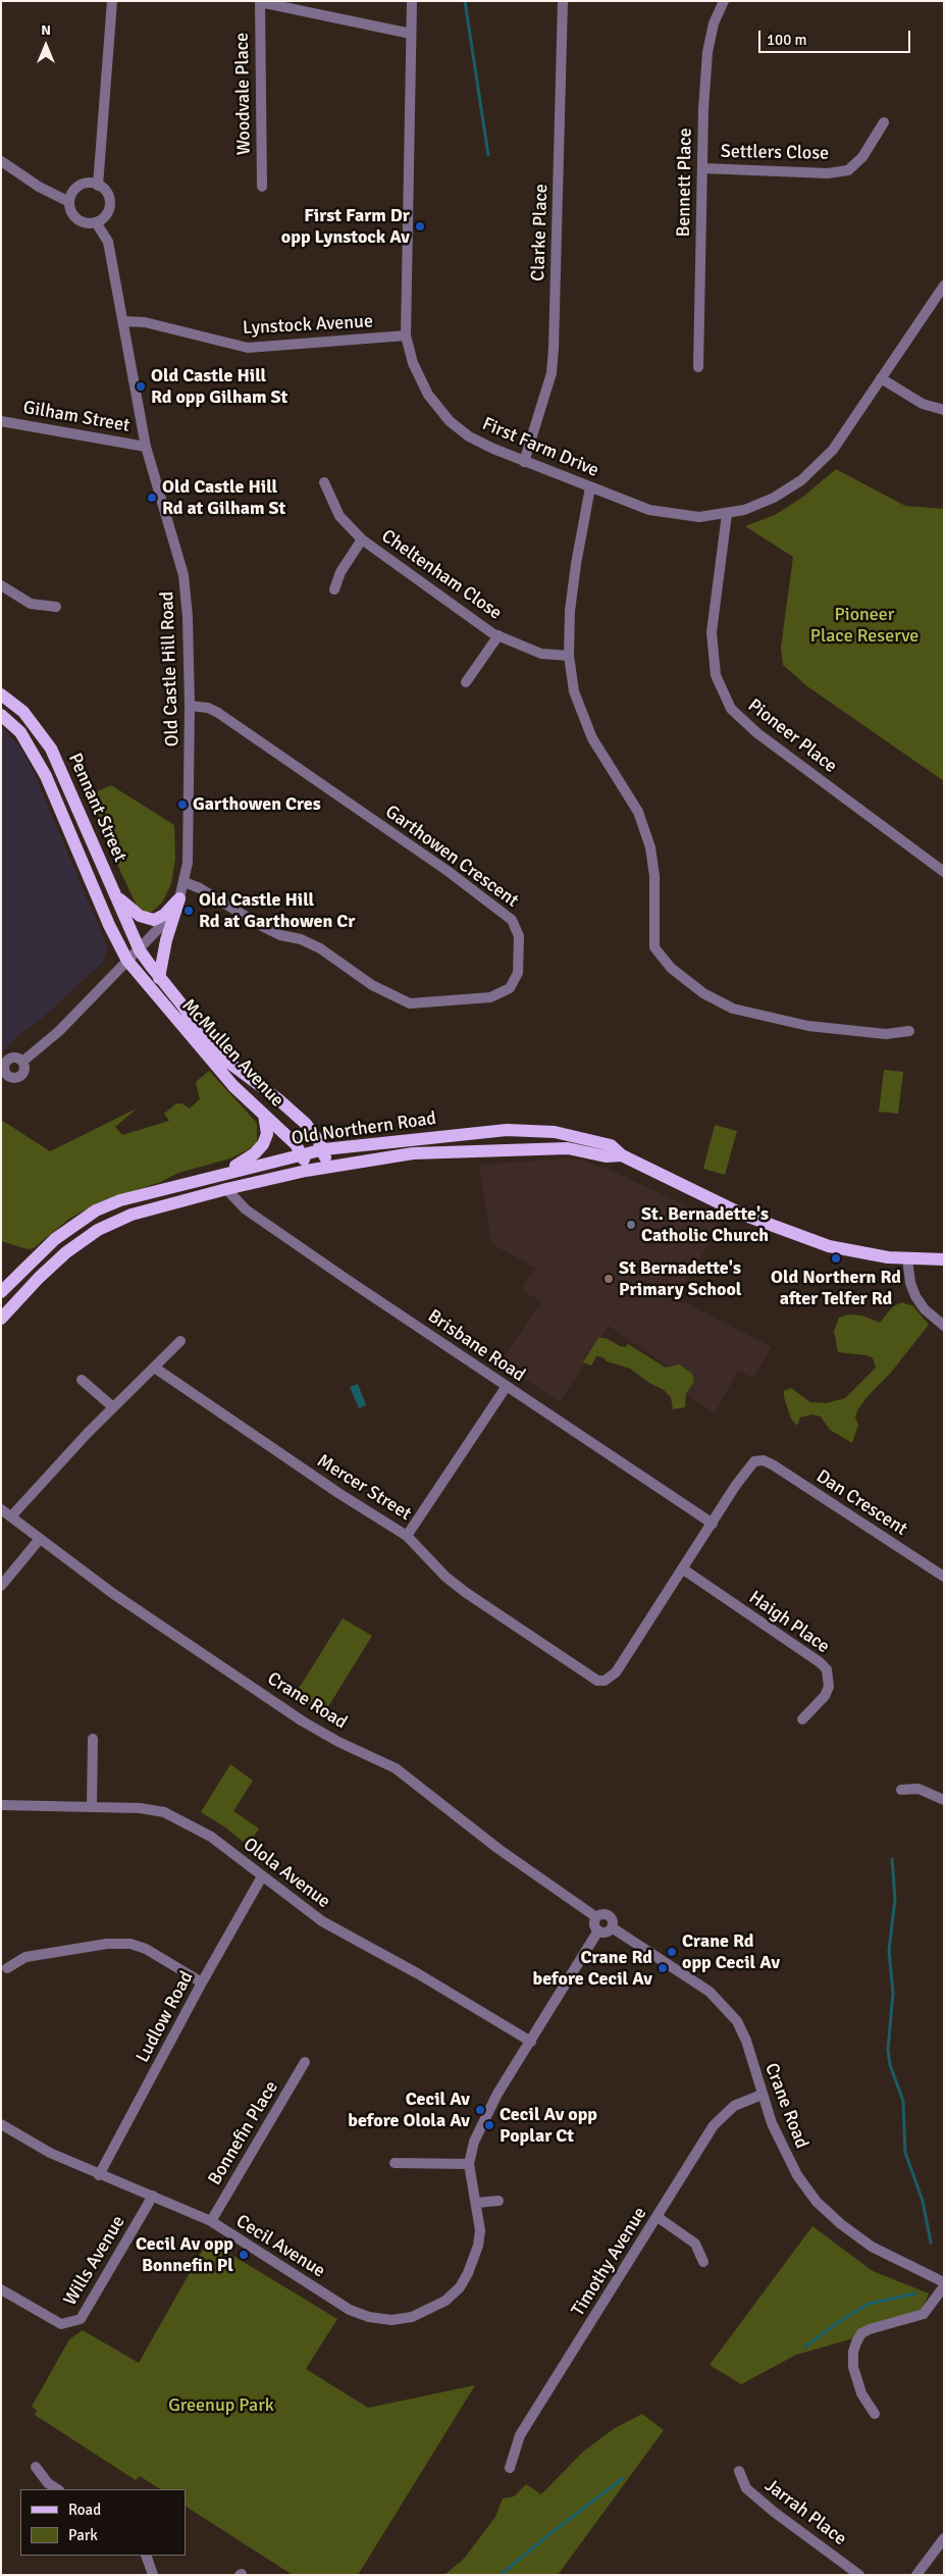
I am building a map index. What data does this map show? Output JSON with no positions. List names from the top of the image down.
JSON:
{
  "streets": {
    "main road": ["Pennant Street", "McMullen Avenue", "Old Northern Road"],
    "street": [
      "Woodvale Place",
      "Settlers Close",
      "Bennett Place",
      "Clarke Place",
      "Lynstock Avenue",
      "Gilham Street",
      "First Farm Drive",
      "Cheltenham Close",
      "Old Castle Hill Road",
      "Pioneer Place",
      "Garthowen Crescent",
      "Brisbane Road",
      "Mercer Street",
      "Dan Crescent",
      "Haigh Place",
      "Crane Road",
      "Olola Avenue",
      "Ludlow Road",
      "Bonnefin Place",
      "Cecil Avenue",
      "Wills Avenue",
      "Timothy Avenue",
      "Jarrah Place"
    ]
  },
  "crossings": [
    ["Woodvale Place", "First Farm Drive"],
    ["Settlers Close", "Bennett Place"],
    ["Clarke Place", "First Farm Drive"],
    ["Lynstock Avenue", "First Farm Drive"],
    ["Lynstock Avenue", "Old Castle Hill Road"],
    ["Gilham Street", "Old Castle Hill Road"],
    ["First Farm Drive", "Pioneer Place"],
    ["Old Castle Hill Road", "Pennant Street"],
    ["Old Castle Hill Road", "Garthowen Crescent"],
    ["Old Castle Hill Road", "McMullen Avenue"],
    ["Pennant Street", "McMullen Avenue"],
    ["McMullen Avenue", "Old Northern Road"],
    ["Old Northern Road", "Brisbane Road"],
    ["Brisbane Road", "Mercer Street"],
    ["Brisbane Road", "Dan Crescent"],
    ["Crane Road", "Cecil Avenue"],
    ["Crane Road", "Timothy Avenue"],
    ["Olola Avenue", "Ludlow Road"],
    ["Olola Avenue", "Cecil Avenue"],
    ["Ludlow Road", "Cecil Avenue"],
    ["Bonnefin Place", "Cecil Avenue"],
    ["Cecil Avenue", "Wills Avenue"]
  ],
  "parks": ["Pioneer Place Reserve", "Greenup Park"],
  "places": [
    "First Farm Dr opp Lynstock Av",
    "Old Castle Hill Rd opp Gilham St",
    "Old Castle Hill Rd at Gilham St",
    "Garthowen Cres",
    "Old Castle Hill Rd at Garthowen Cr",
    "St. Bernadette's Catholic Church",
    "Old Northern Rd after Telfer Rd",
    "St Bernadette's Primary School",
    "Crane Rd opp Cecil Av",
    "Crane Rd before Cecil Av",
    "Cecil Av before Olola Av",
    "Cecil Av opp Poplar Ct",
    "Cecil Av opp Bonnefin Pl"
  ],
  "legend": ["Road", "Park"],
  "scale_bar": "100 m",
  "north": "top"
}
